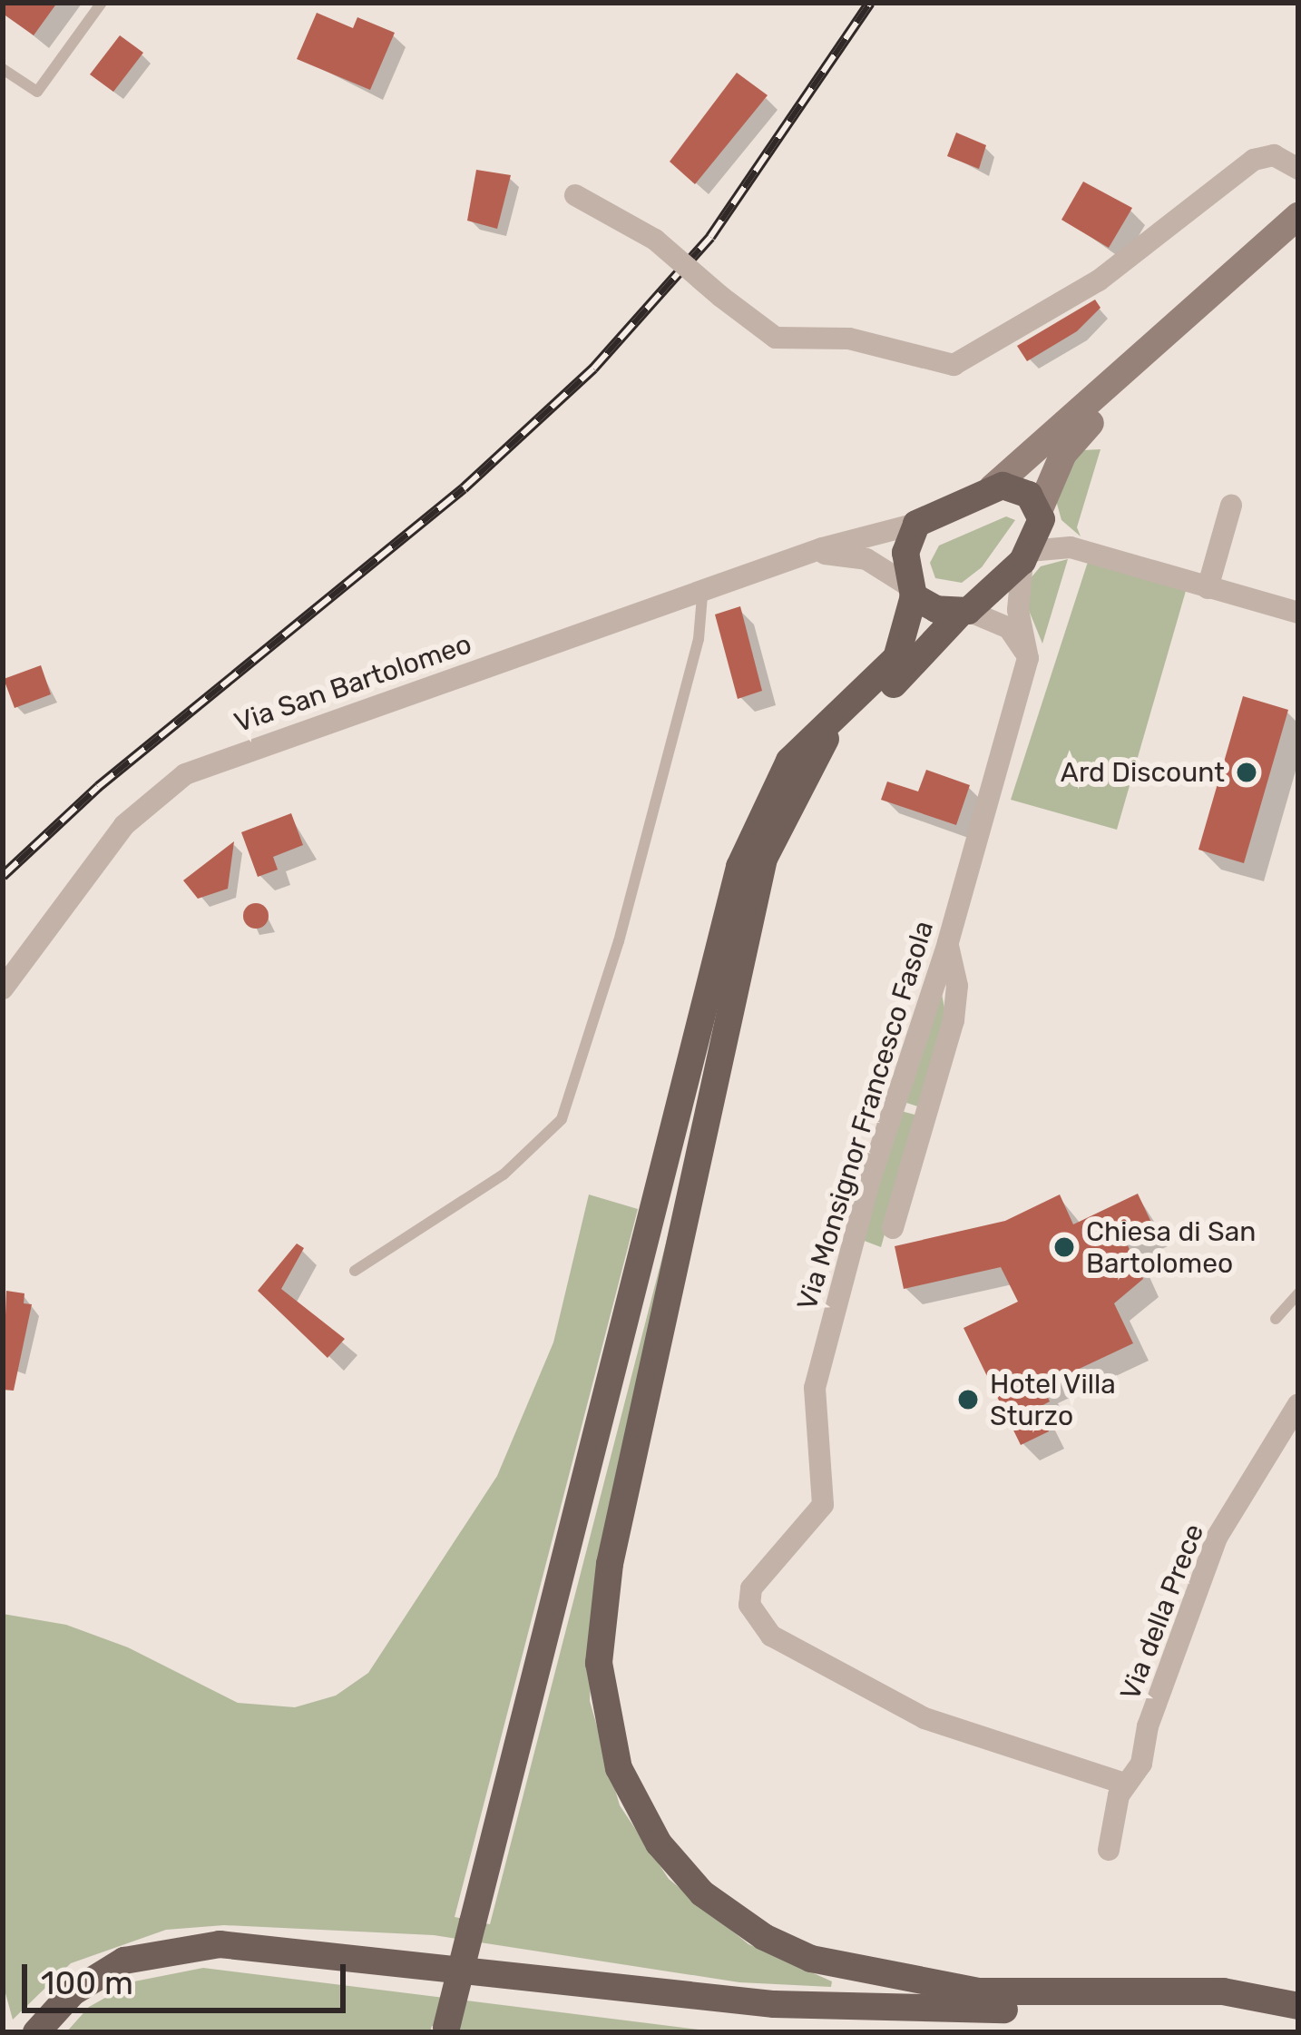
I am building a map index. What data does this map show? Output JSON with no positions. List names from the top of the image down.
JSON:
{
  "streets": {
    "street": ["Via San Bartolomeo", "Via Monsignor Francesco Fasola", "Via della Prece"]
  },
  "crossings": [
    ["Via Monsignor Francesco Fasola", "Via della Prece"]
  ],
  "places": ["Ard Discount", "Chiesa di San Bartolomeo", "Hotel Villa Sturzo"],
  "scale_bar": "100 m"
}
